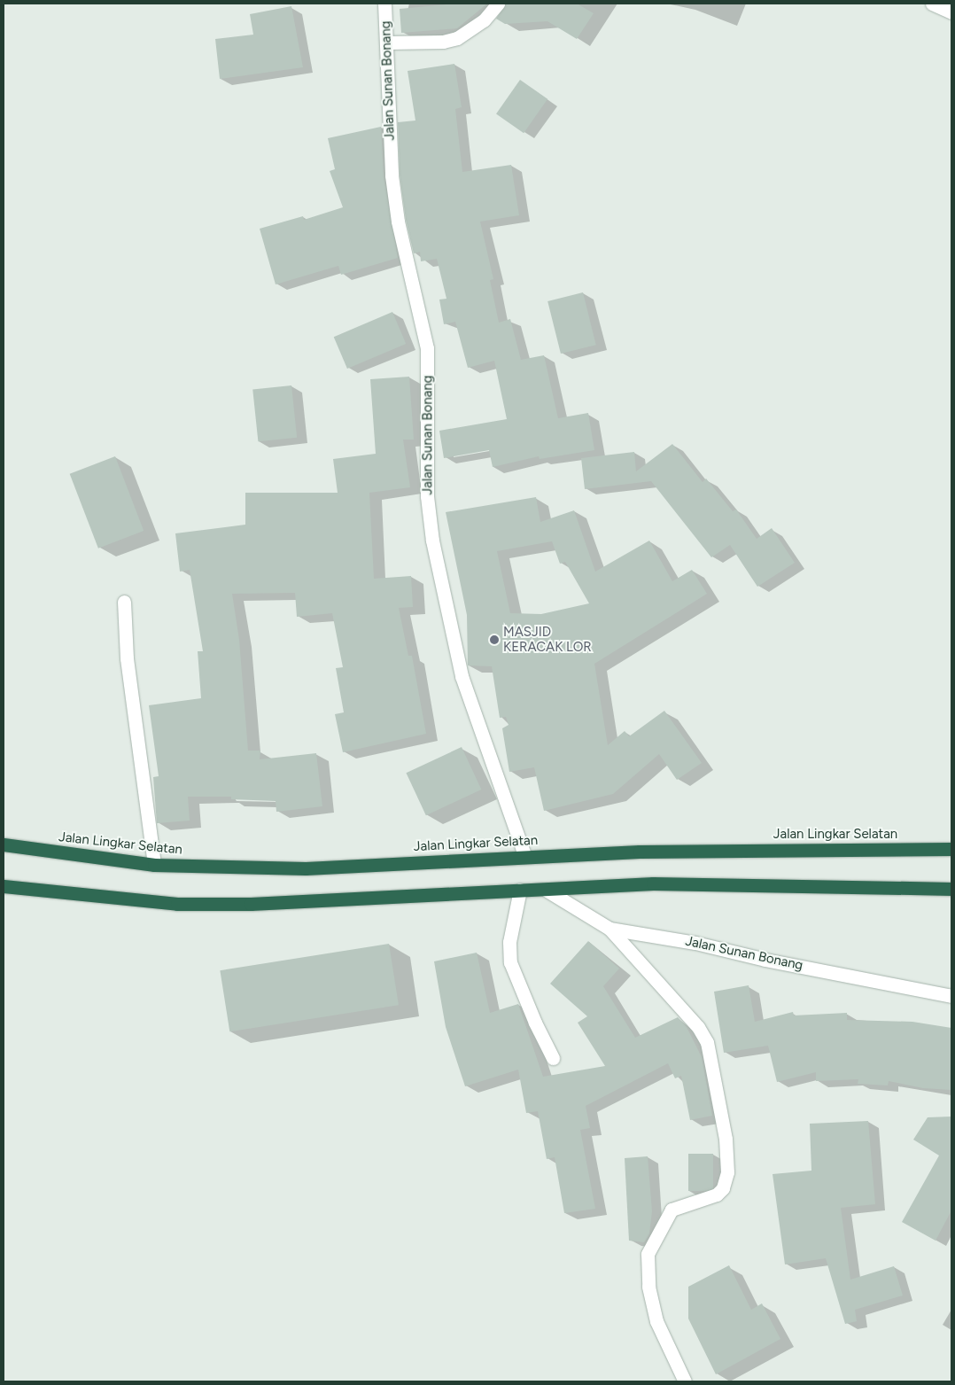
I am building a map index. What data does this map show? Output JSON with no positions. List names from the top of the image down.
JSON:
{
  "streets": {
    "highway": ["Jalan Lingkar Selatan"],
    "street": ["Jalan Sunan Bonang"]
  },
  "crossings": [
    ["Jalan Sunan Bonang", "Jalan Lingkar Selatan"]
  ],
  "places": ["MASJID KERACAK LOR"]
}
